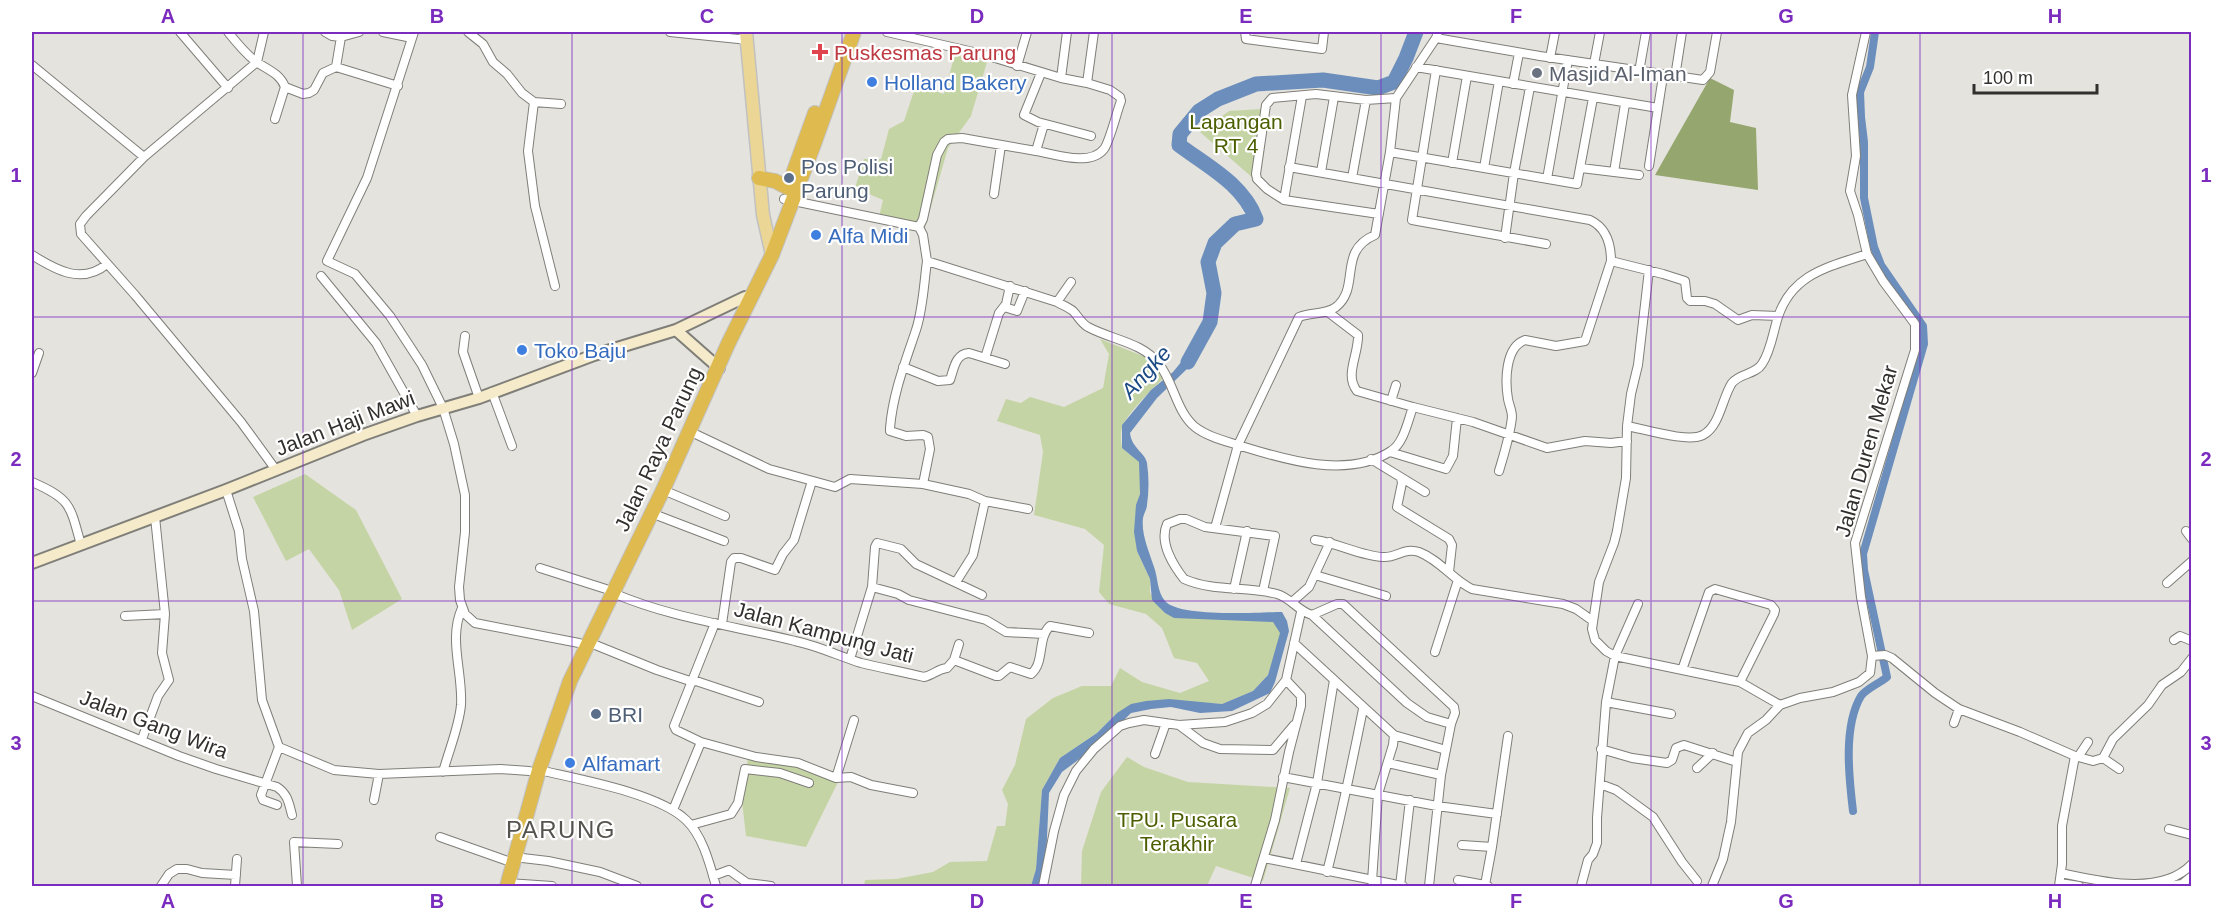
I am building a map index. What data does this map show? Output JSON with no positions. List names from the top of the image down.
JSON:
{
  "streets": {
    "highway": ["Jalan Raya Parung"],
    "street": [
      "Jalan Haji Mawi",
      "Jalan Duren Mekar",
      "Jalan Kampung Jati",
      "Jalan Gang Wira"
    ]
  },
  "crossings": [
    ["Jalan Haji Mawi", "Jalan Raya Parung"],
    ["Jalan Raya Parung", "Jalan Kampung Jati"]
  ],
  "districts": ["PARUNG"],
  "water": ["Angke"],
  "parks": ["Lapangan RT 4", "TPU. Pusara Terakhir"],
  "places": {
    "health": ["Puskesmas Parung"],
    "other": [
      "Masjid Al-Iman",
      "Holland Bakery",
      "Pos Polisi Parung",
      "Alfa Midi",
      "Toko Baju",
      "BRI",
      "Alfamart"
    ]
  },
  "scale_bar": "100 m",
  "grid": {
    "columns": [
      "A",
      "B",
      "C",
      "D",
      "E",
      "F",
      "G",
      "H"
    ],
    "rows": ["1", "2", "3"]
  }
}
